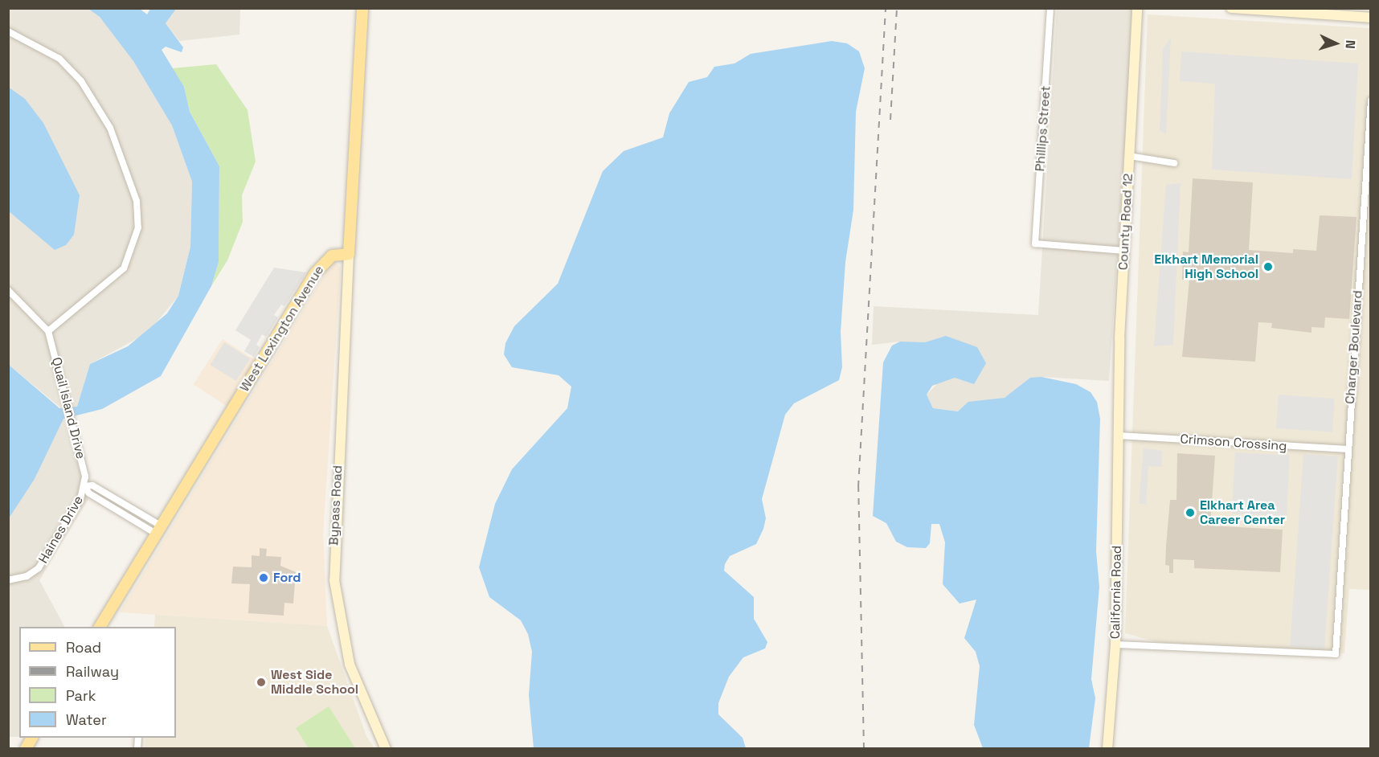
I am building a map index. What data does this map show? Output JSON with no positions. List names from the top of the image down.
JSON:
{
  "streets": {
    "main road": [
      "County Road 12",
      "West Lexington Avenue",
      "Bypass Road",
      "California Road"
    ],
    "street": [
      "Phillips Street",
      "Charger Boulevard",
      "Quail Island Drive",
      "Crimson Crossing",
      "Haines Drive"
    ]
  },
  "crossings": [
    ["Phillips Street", "County Road 12"],
    ["County Road 12", "Crimson Crossing"],
    ["County Road 12", "California Road"],
    ["West Lexington Avenue", "Bypass Road"],
    ["West Lexington Avenue", "Haines Drive"],
    ["Charger Boulevard", "Crimson Crossing"],
    ["Charger Boulevard", "California Road"],
    ["Quail Island Drive", "Haines Drive"],
    ["Crimson Crossing", "California Road"]
  ],
  "places": [
    "Elkhart Memorial High School",
    "Elkhart Area Career Center",
    "Ford",
    "West Side Middle School"
  ],
  "legend": [
    "Road",
    "Railway",
    "Park",
    "Water"
  ],
  "north": "right"
}
